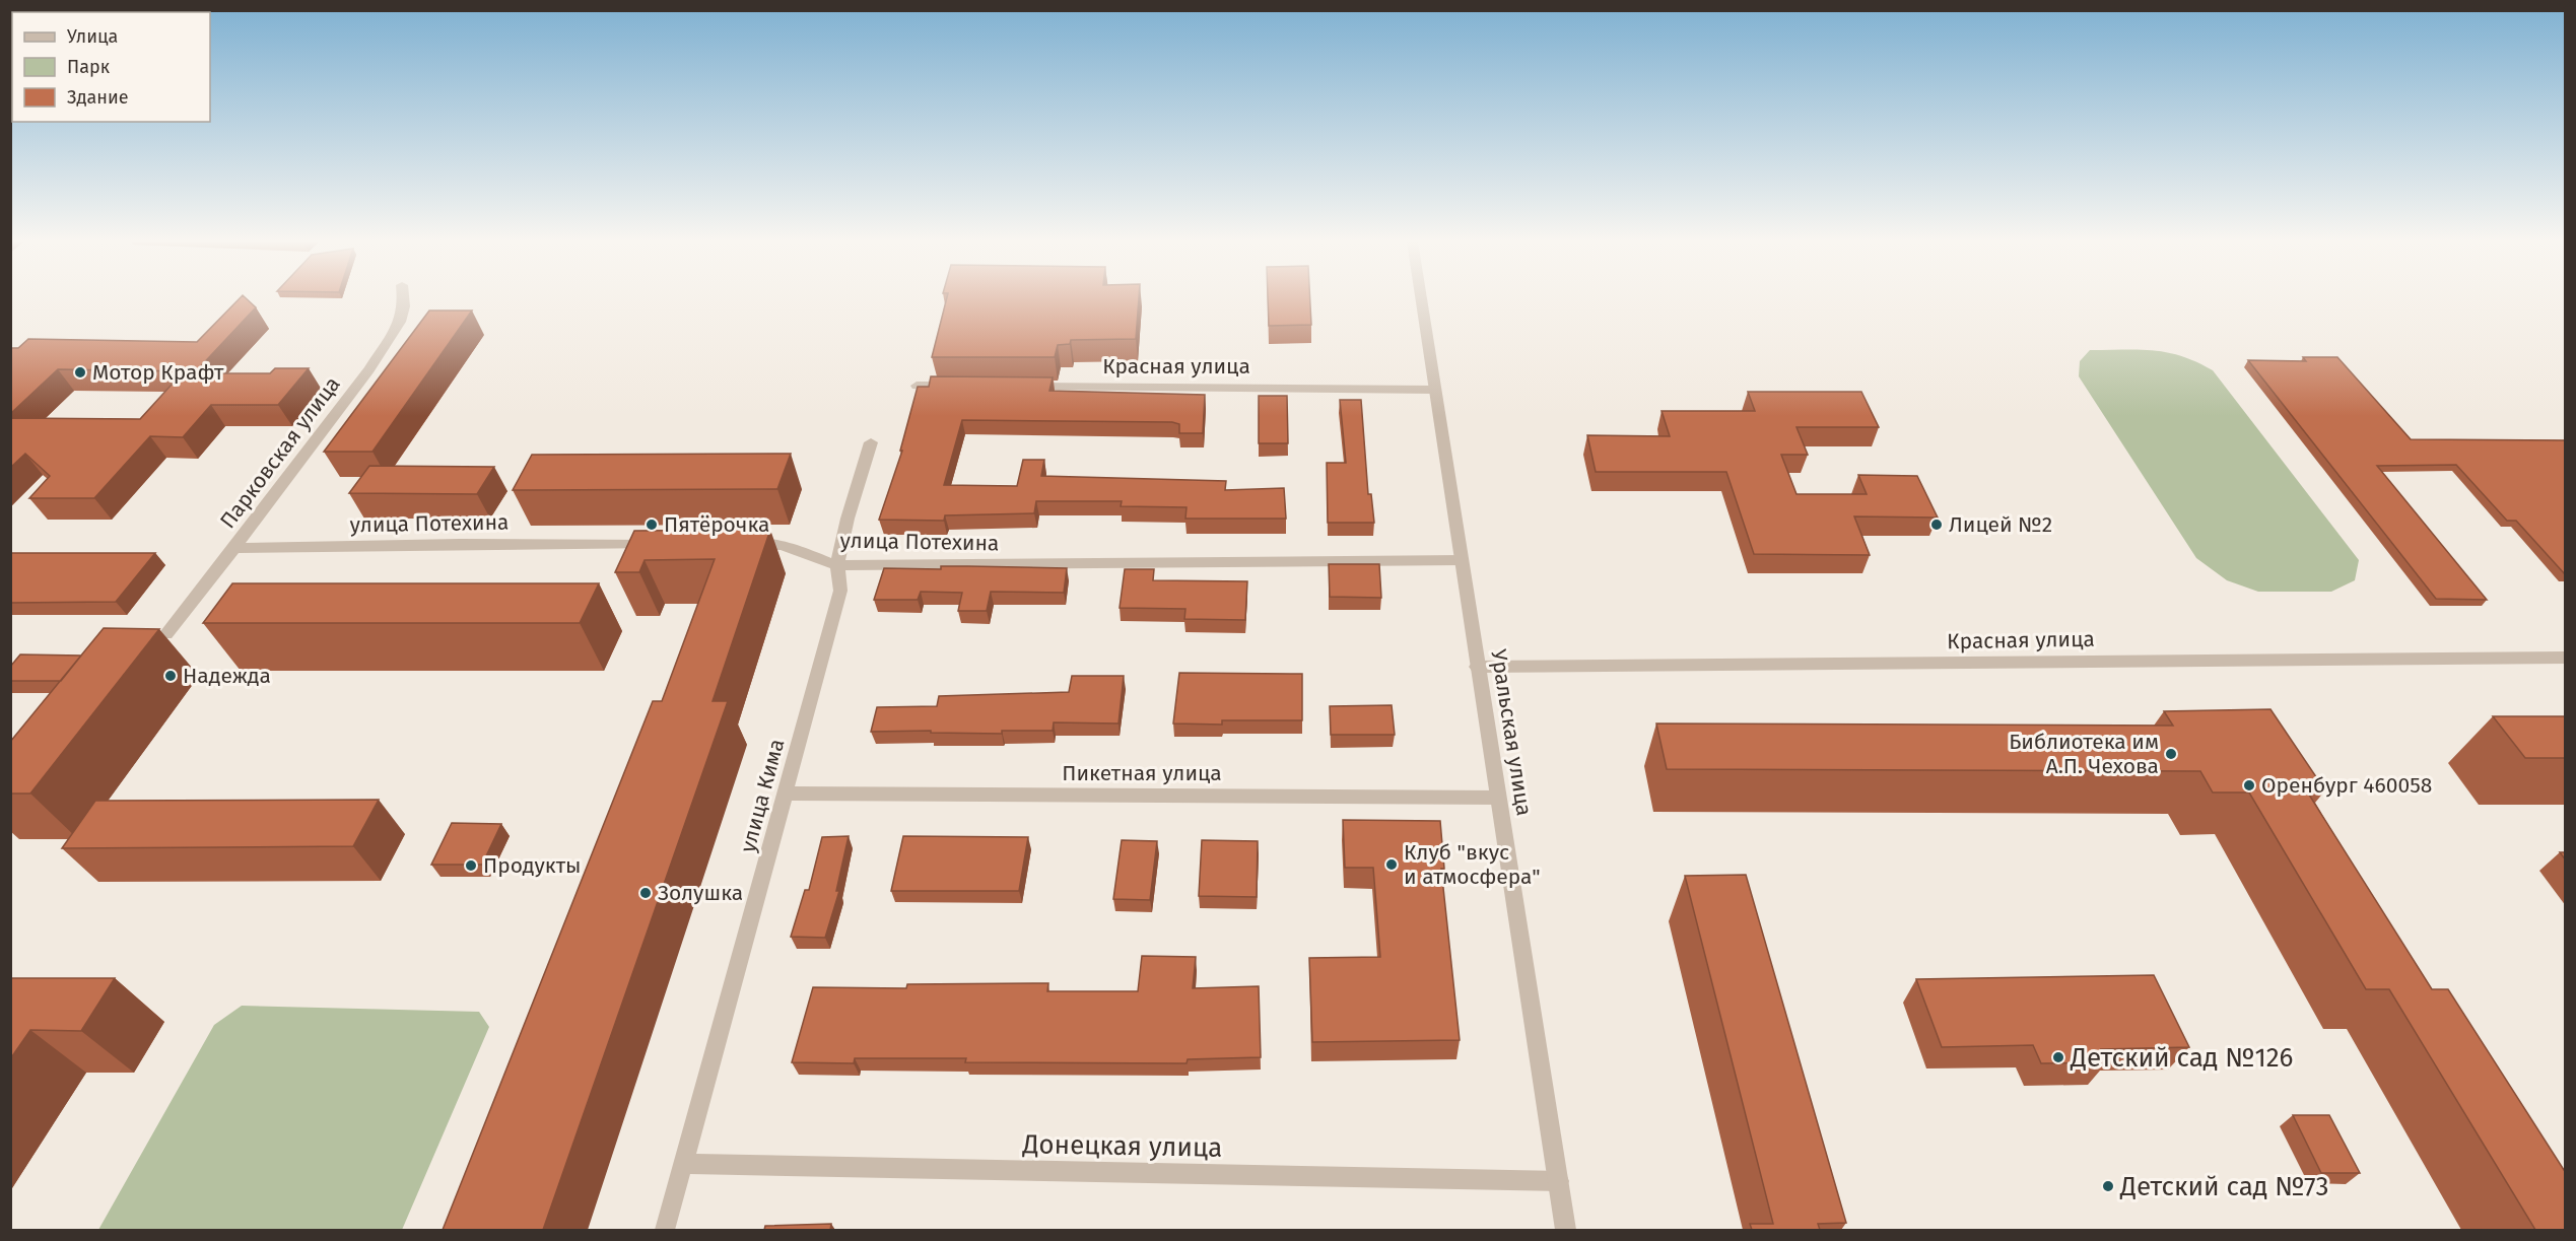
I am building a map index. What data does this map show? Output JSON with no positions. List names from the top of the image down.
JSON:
{
  "streets": {
    "street": [
      "Красная улица",
      "Парковская улица",
      "улица Потехина",
      "Уральская улица",
      "Пикетная улица",
      "улица Кима",
      "Донецкая улица"
    ]
  },
  "crossings": [
    ["Красная улица", "Уральская улица"],
    ["Парковская улица", "улица Потехина"],
    ["улица Потехина", "Уральская улица"],
    ["улица Потехина", "улица Кима"],
    ["Уральская улица", "Пикетная улица"],
    ["Уральская улица", "Донецкая улица"],
    ["Пикетная улица", "улица Кима"],
    ["улица Кима", "Донецкая улица"]
  ],
  "places": [
    "Мотор Крафт",
    "Пятёрочка",
    "Лицей №2",
    "Надежда",
    "Библиотека им А.П. Чехова",
    "Оренбург 460058",
    "Клуб \"вкус и атмосфера\"",
    "Продукты",
    "Золушка",
    "Детский сад №126",
    "Детский сад №73"
  ],
  "legend": ["Улица", "Парк", "Здание"]
}
